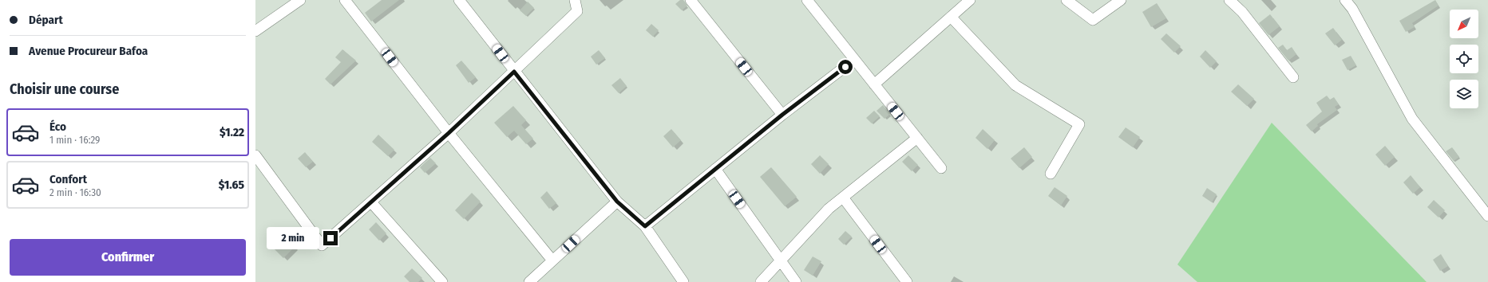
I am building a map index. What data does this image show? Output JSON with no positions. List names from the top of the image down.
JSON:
{
  "north": "bottom left",
  "page": {
    "banner": ["Départ", "Avenue Procureur Bafoa"],
    "heading": "Choisir une course",
    "list": [
      {
        "name": "Éco",
        "note": "1 min · 16:29",
        "value": "$1.22"
      },
      {
        "name": "Confort",
        "note": "2 min · 16:30",
        "value": "$1.65"
      }
    ],
    "bubble": "2 min",
    "buttons": "Confirmer"
  }
}
